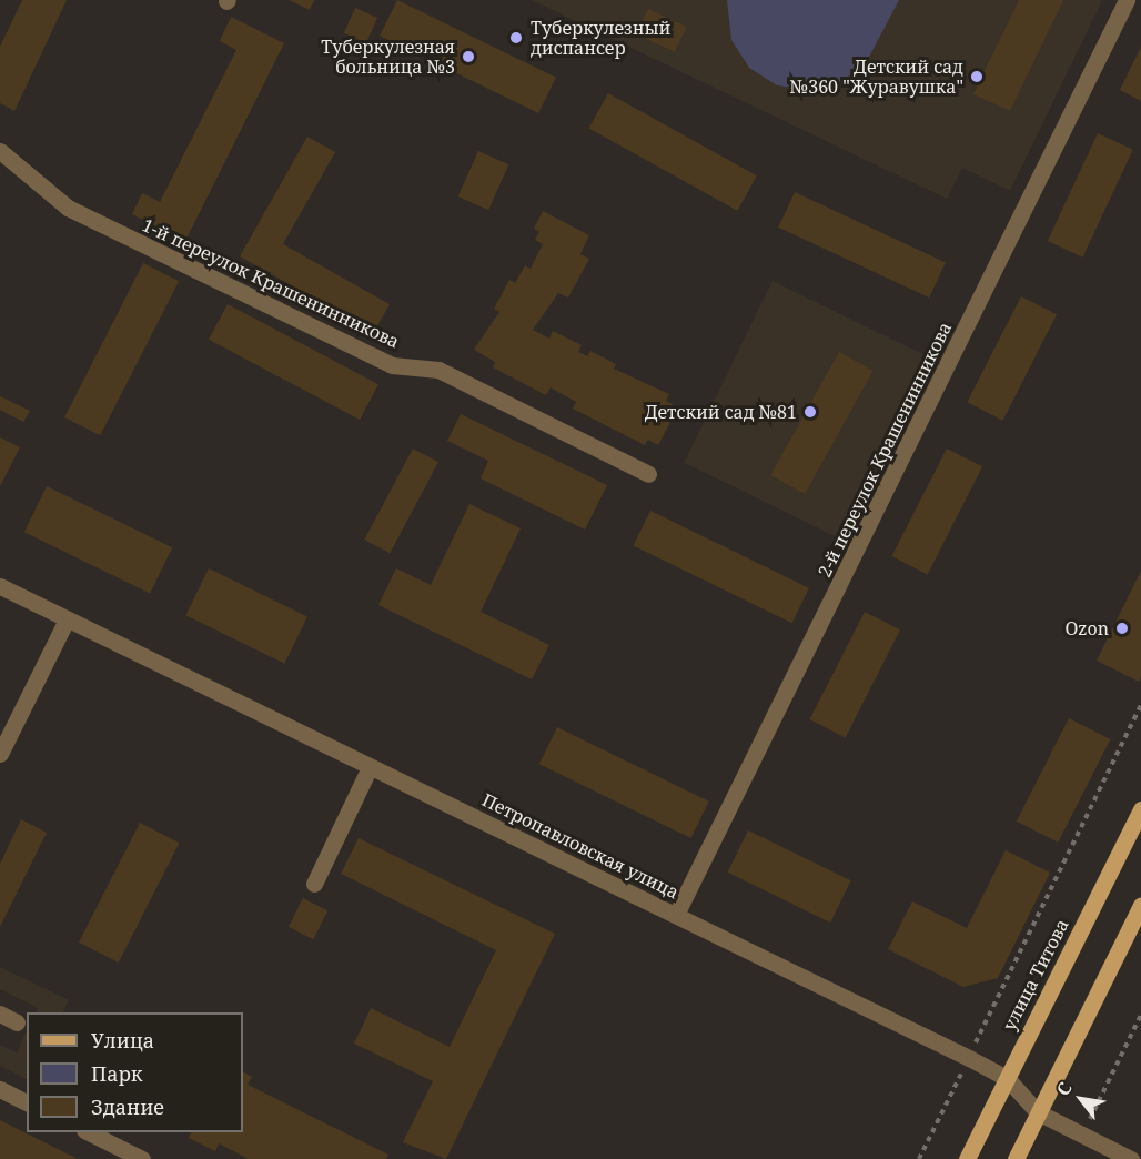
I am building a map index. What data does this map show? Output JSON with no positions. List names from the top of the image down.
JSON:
{
  "streets": {
    "main road": ["улица Титова"],
    "street": ["1-й переулок Крашенинникова", "2-й переулок Крашенинникова", "Петропавловская улица"]
  },
  "crossings": [
    ["2-й переулок Крашенинникова", "Петропавловская улица"],
    ["Петропавловская улица", "улица Титова"]
  ],
  "places": [
    "Туберкулезный диспансер",
    "Туберкулезная больница №3",
    "Детский сад №360 \"Журавушка\"",
    "Детский сад №81",
    "Ozon"
  ],
  "legend": ["Улица", "Парк", "Здание"],
  "north": "top left"
}
